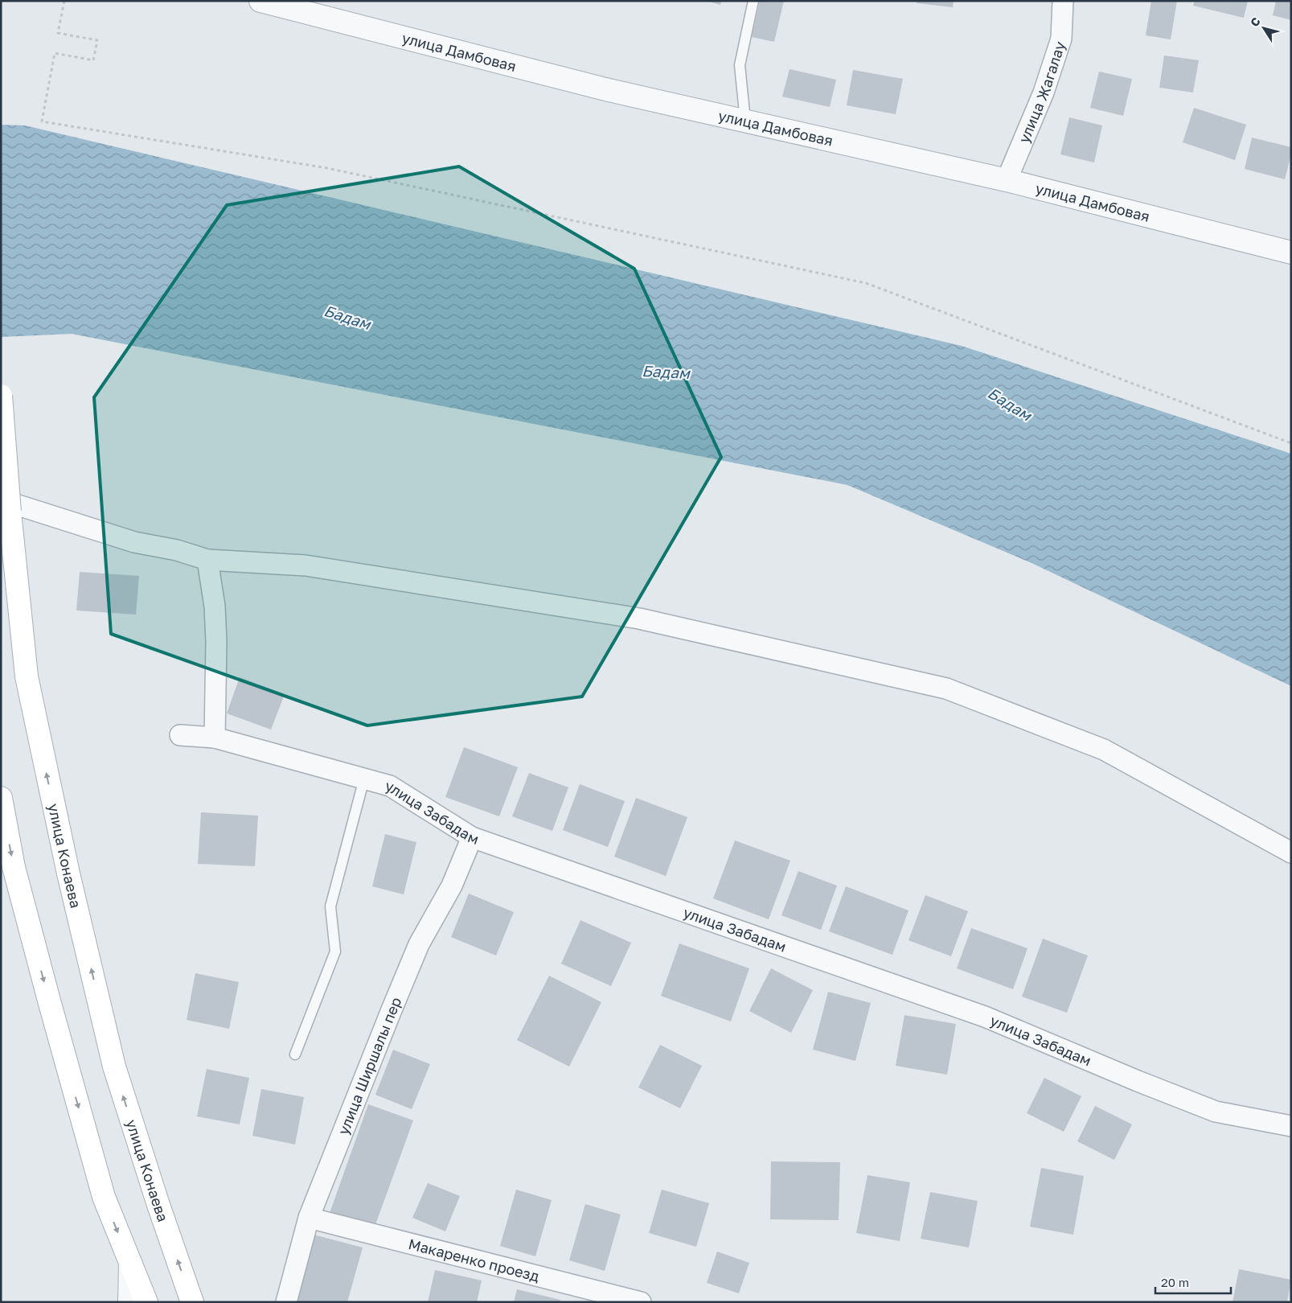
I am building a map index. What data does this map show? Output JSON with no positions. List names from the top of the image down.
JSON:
{
  "streets": {
    "main road": ["улица Конаева"],
    "street": [
      "улица Дамбовая",
      "улица Жагалау",
      "улица Забадам",
      "улица Ширшалы пер",
      "Макаренко проезд"
    ]
  },
  "crossings": [
    ["улица Дамбовая", "улица Жагалау"],
    ["улица Забадам", "улица Ширшалы пер"],
    ["улица Ширшалы пер", "Макаренко проезд"]
  ],
  "water": ["Бадам"],
  "scale_bar": "20 m",
  "north": "top left"
}
